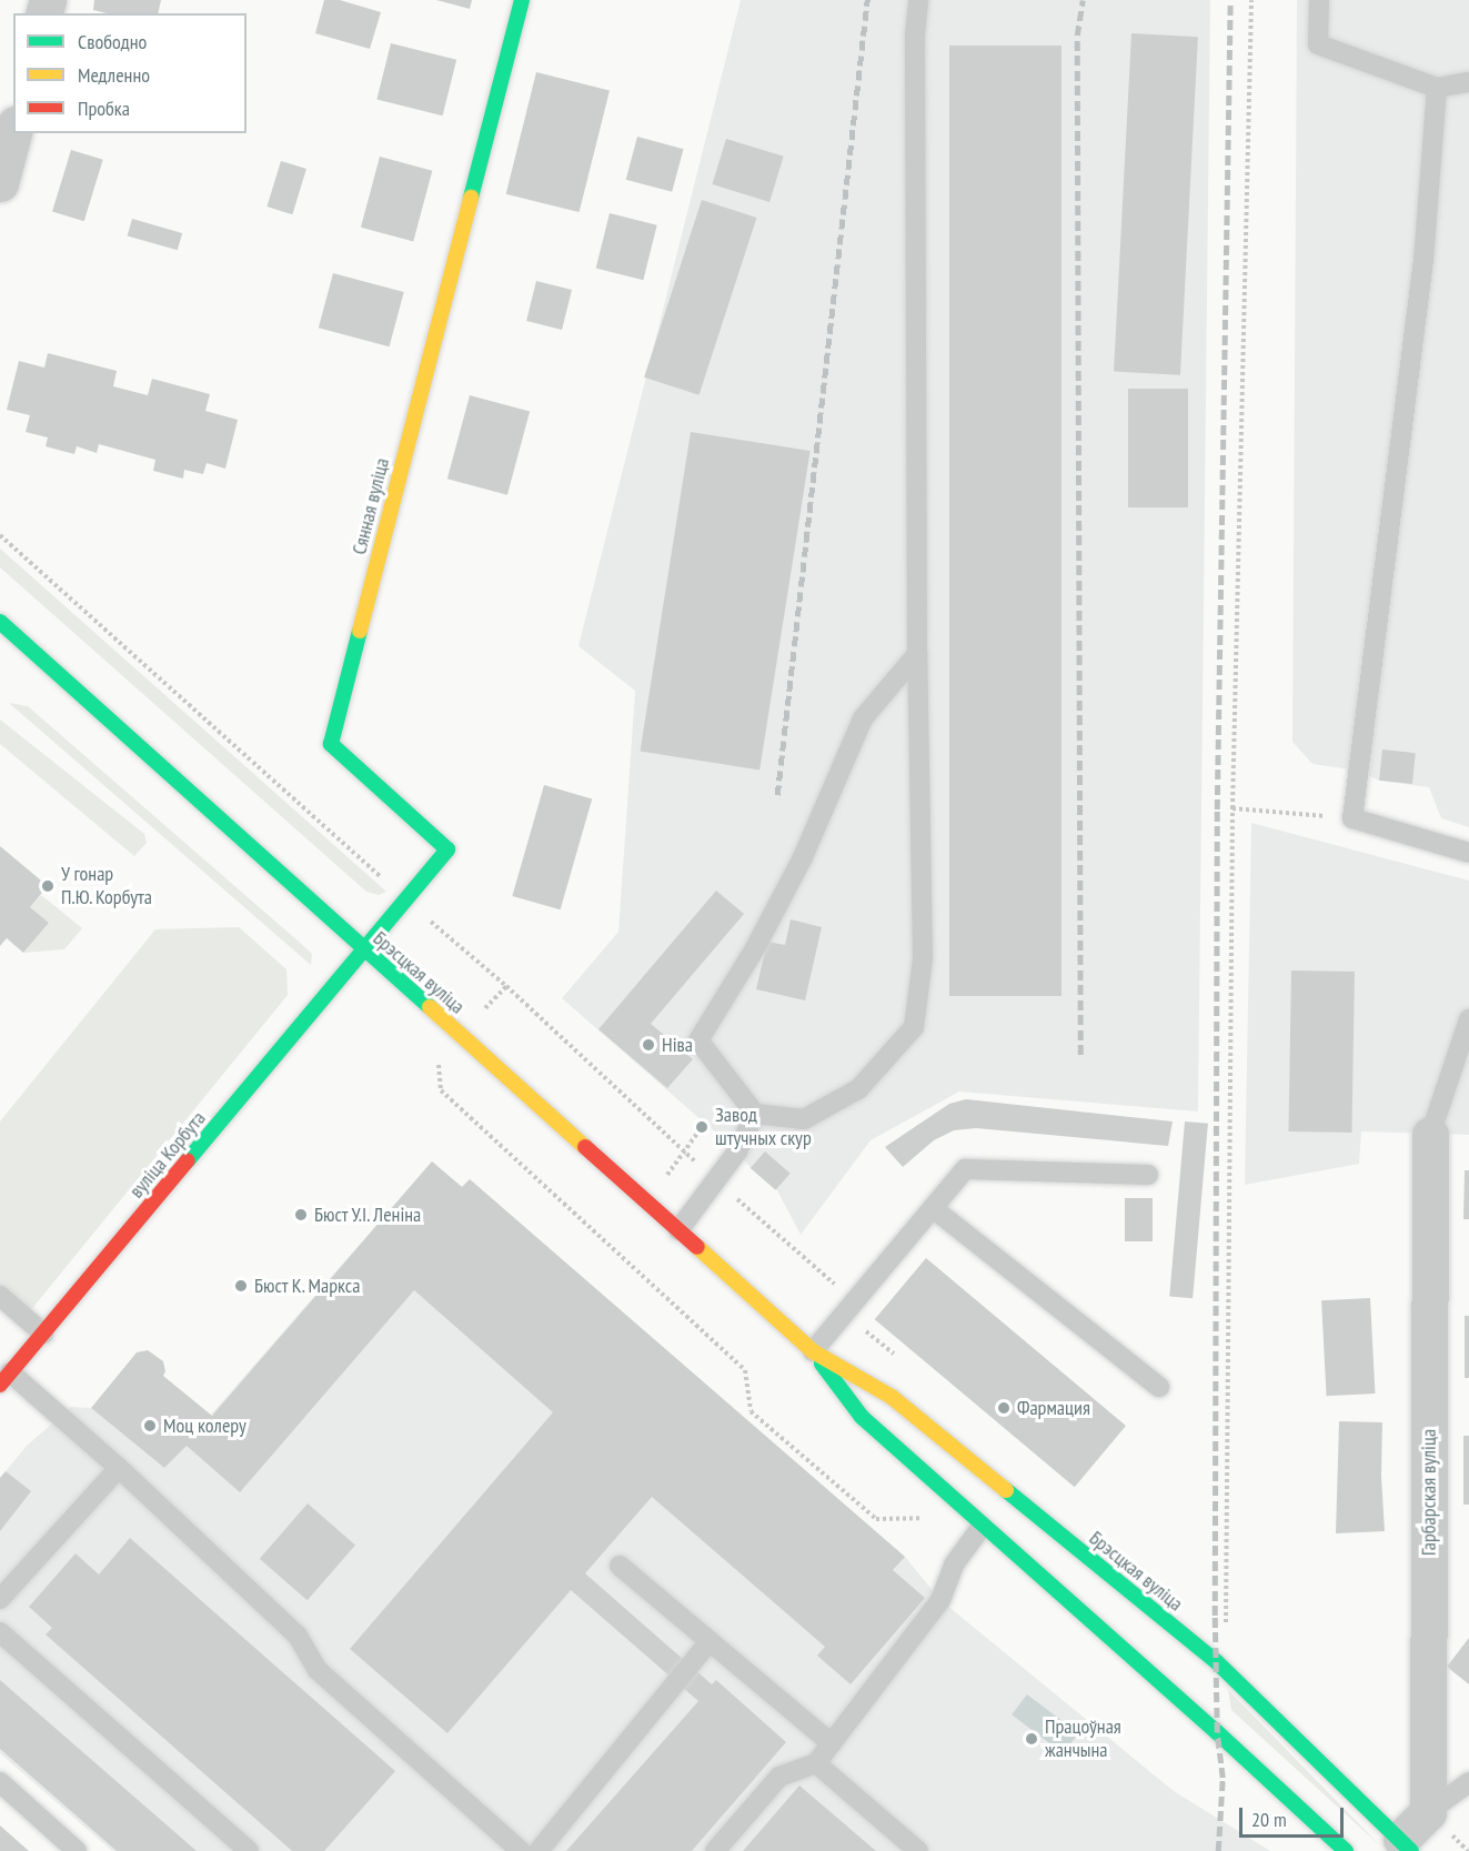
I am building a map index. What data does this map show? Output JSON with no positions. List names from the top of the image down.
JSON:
{
  "streets": {
    "main road": ["Сянная вуліца", "Брэсцкая вуліца", "вуліца Корбута"],
    "street": ["Гарбарская вуліца"]
  },
  "crossings": [
    ["Сянная вуліца", "Брэсцкая вуліца"],
    ["Сянная вуліца", "вуліца Корбута"],
    ["Брэсцкая вуліца", "вуліца Корбута"]
  ],
  "places": [
    "У гонар П.Ю. Корбута",
    "Ніва",
    "Завод штучных скур",
    "Бюст У.І. Леніна",
    "Бюст К. Маркса",
    "Фармация",
    "Моц колеру",
    "Працоўная жанчына"
  ],
  "legend": ["Свободно", "Медленно", "Пробка"],
  "scale_bar": "20 m"
}
